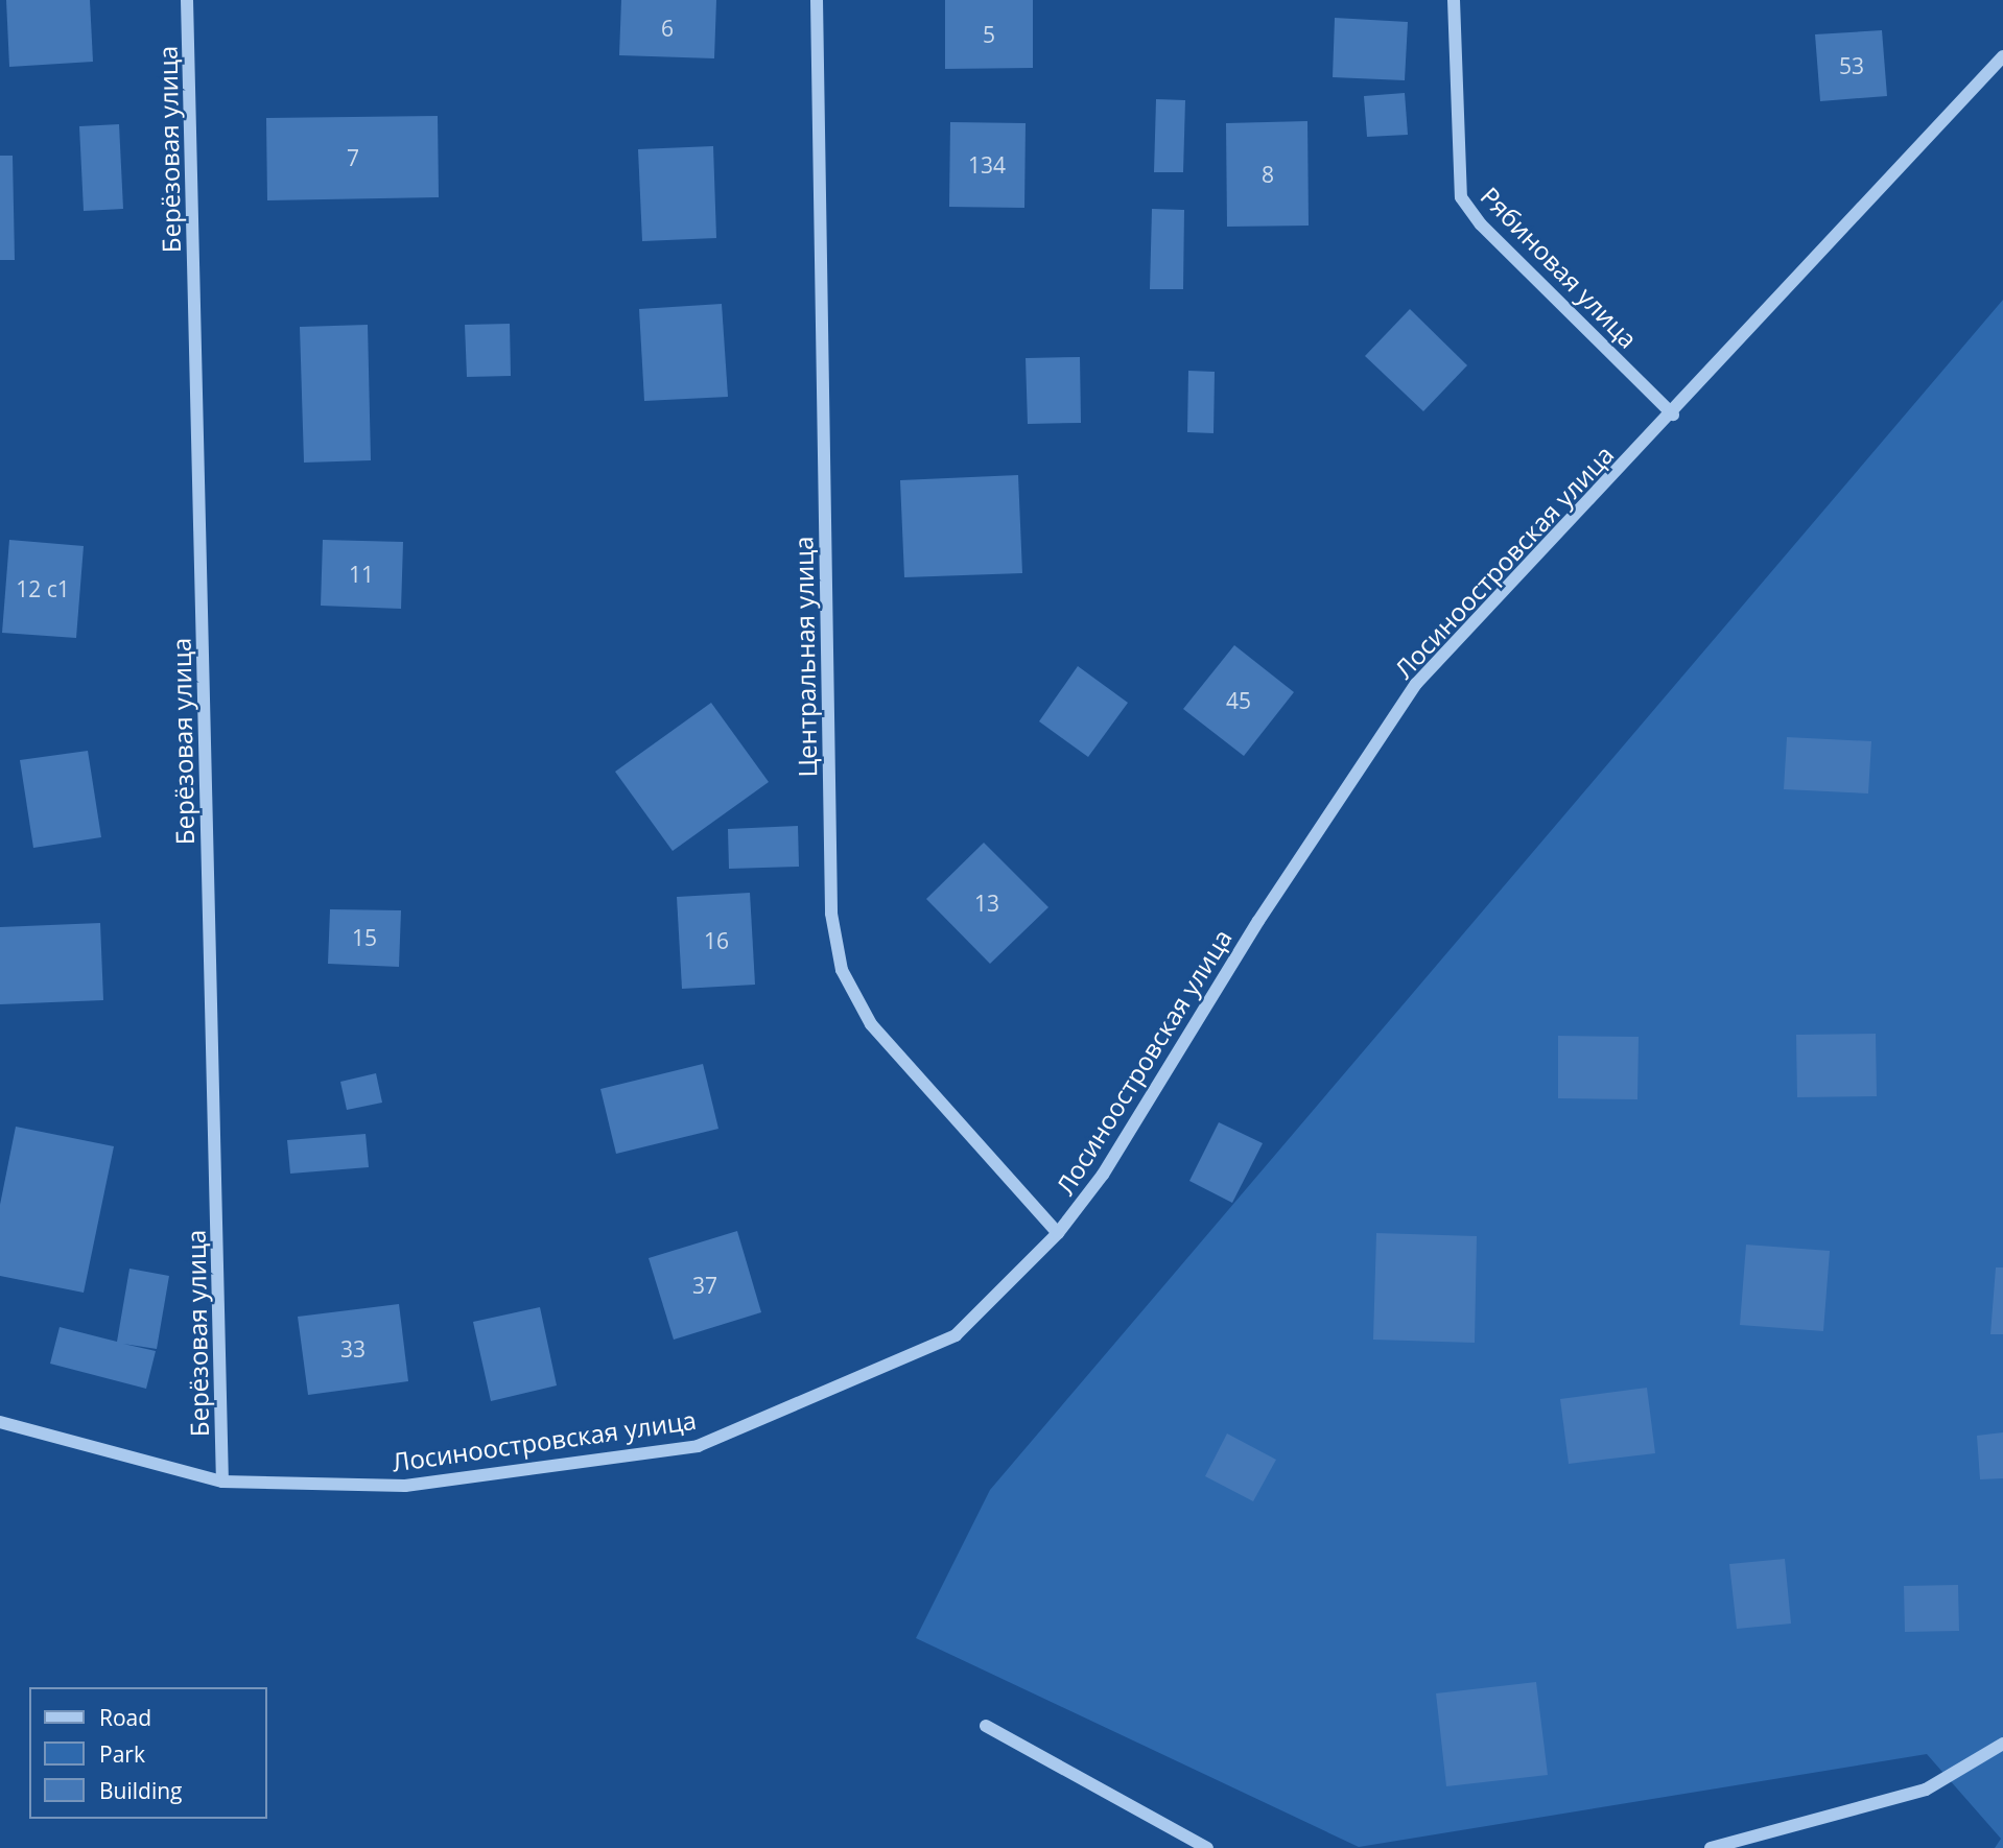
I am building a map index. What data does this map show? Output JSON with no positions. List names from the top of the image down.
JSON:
{
  "streets": {
    "street": [
      "Берёзовая улица",
      "Рябиновая улица",
      "Лосиноостровская улица",
      "Центральная улица"
    ]
  },
  "crossings": [
    ["Берёзовая улица", "Лосиноостровская улица"],
    ["Рябиновая улица", "Лосиноостровская улица"],
    ["Лосиноостровская улица", "Центральная улица"]
  ],
  "house_numbers": [
    "6",
    "5",
    "53",
    "7",
    "134",
    "8",
    "11",
    "12 с1",
    "45",
    "13",
    "15",
    "16",
    "37",
    "33"
  ],
  "legend": ["Road", "Park", "Building"]
}
